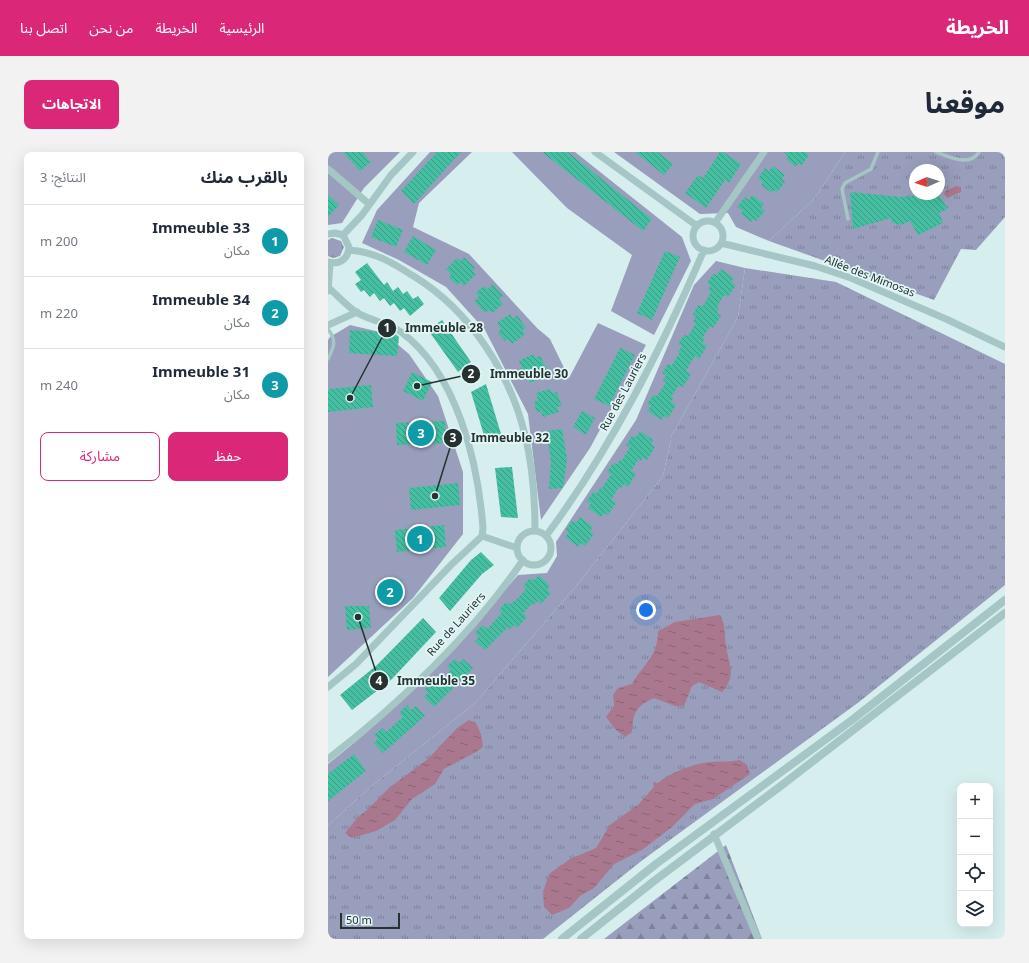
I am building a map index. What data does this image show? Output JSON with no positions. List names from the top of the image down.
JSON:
{
  "streets": {
    "street": ["Allée des Mimosas", "Rue des Lauriers", "Rue de Lauriers"]
  },
  "crossings": [
    ["Allée des Mimosas", "Rue des Lauriers"],
    ["Rue des Lauriers", "Rue de Lauriers"]
  ],
  "places": [
    "Immeuble 30",
    "Immeuble 28",
    "Immeuble 32",
    "Immeuble 35"
  ],
  "scale_bar": "50 m",
  "north": "left",
  "page": {
    "header": "الخريطة",
    "nav": [
      "الرئيسية",
      "الخريطة",
      "من نحن",
      "اتصل بنا"
    ],
    "title": "موقعنا",
    "buttons": [
      "الاتجاهات",
      ["حفظ", "مشاركة"]
    ],
    "heading": ["بالقرب منك", "النتائج: 3"],
    "list": [
      {
        "mark": "1",
        "name": "Immeuble 33",
        "note": "مكان",
        "value": "200 m"
      },
      {
        "mark": "2",
        "name": "Immeuble 34",
        "note": "مكان",
        "value": "220 m"
      },
      {
        "mark": "3",
        "name": "Immeuble 31",
        "note": "مكان",
        "value": "240 m"
      }
    ],
    "pins": ["3", "1", "2"],
    "map_buttons": ["+", "−"],
    "scale": "50 m"
  }
}
